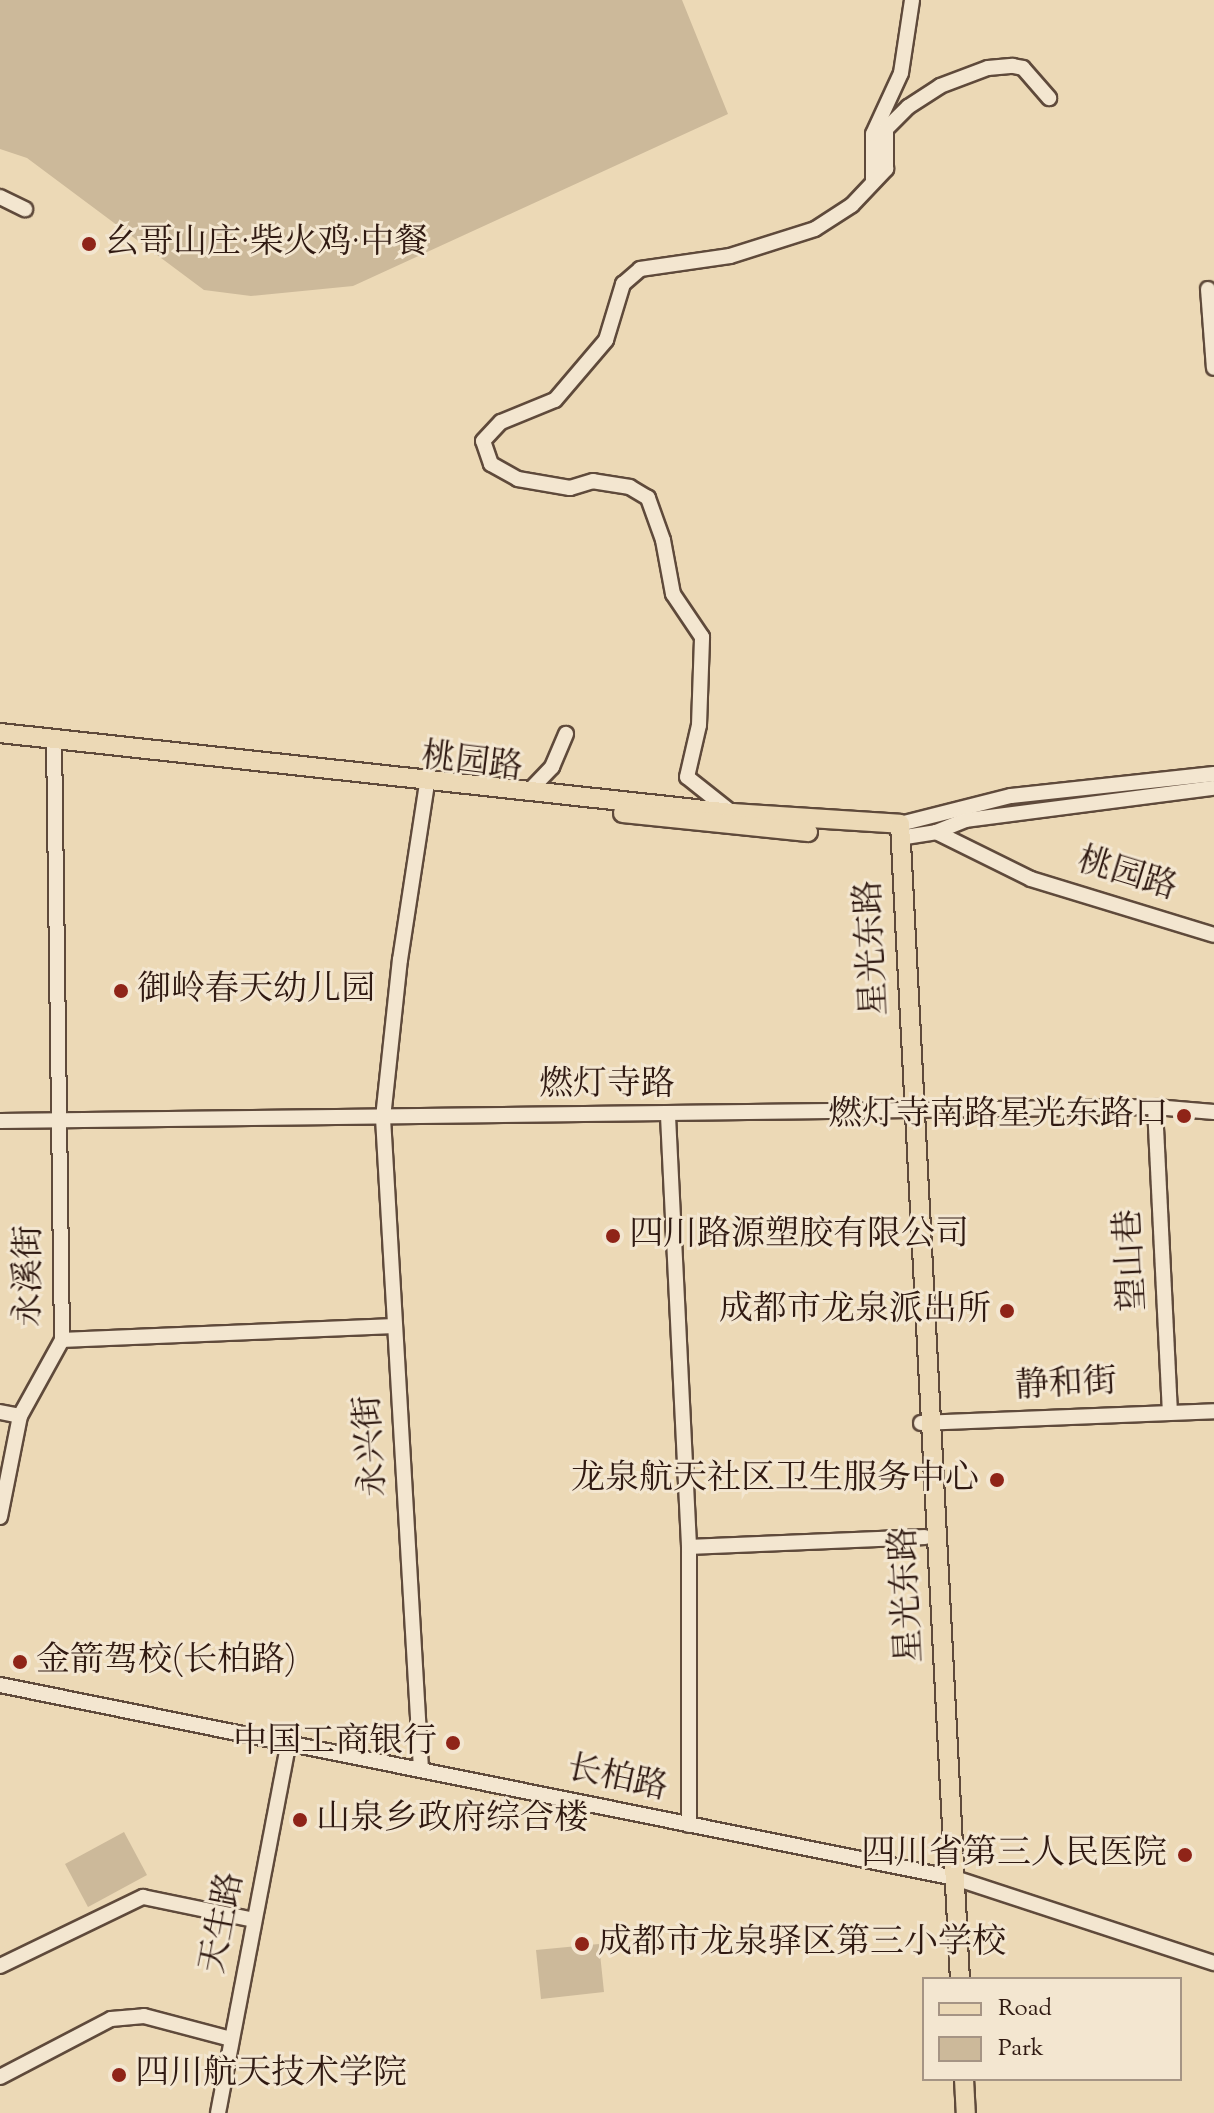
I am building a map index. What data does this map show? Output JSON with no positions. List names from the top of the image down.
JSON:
{
  "streets": {
    "main road": ["桃园路", "星光东路"],
    "street": [
      "燃灯寺路",
      "望山巷",
      "永溪街",
      "静和街",
      "永兴街",
      "长柏路",
      "天生路"
    ]
  },
  "crossings": [
    ["桃园路", "星光东路"],
    ["桃园路", "永溪街"],
    ["桃园路", "永兴街"],
    ["星光东路", "燃灯寺路"],
    ["星光东路", "静和街"],
    ["星光东路", "长柏路"],
    ["燃灯寺路", "望山巷"],
    ["燃灯寺路", "永溪街"],
    ["燃灯寺路", "永兴街"],
    ["望山巷", "静和街"],
    ["永兴街", "长柏路"],
    ["长柏路", "天生路"]
  ],
  "places": [
    "幺哥山庄·柴火鸡·中餐",
    "御岭春天幼儿园",
    "燃灯寺南路星光东路口",
    "四川路源塑胶有限公司",
    "成都市龙泉派出所",
    "龙泉航天社区卫生服务中心",
    "金箭驾校(长柏路)",
    "中国工商银行",
    "山泉乡政府综合楼",
    "四川省第三人民医院",
    "成都市龙泉驿区第三小学校",
    "四川航天技术学院"
  ],
  "legend": ["Road", "Park"]
}
